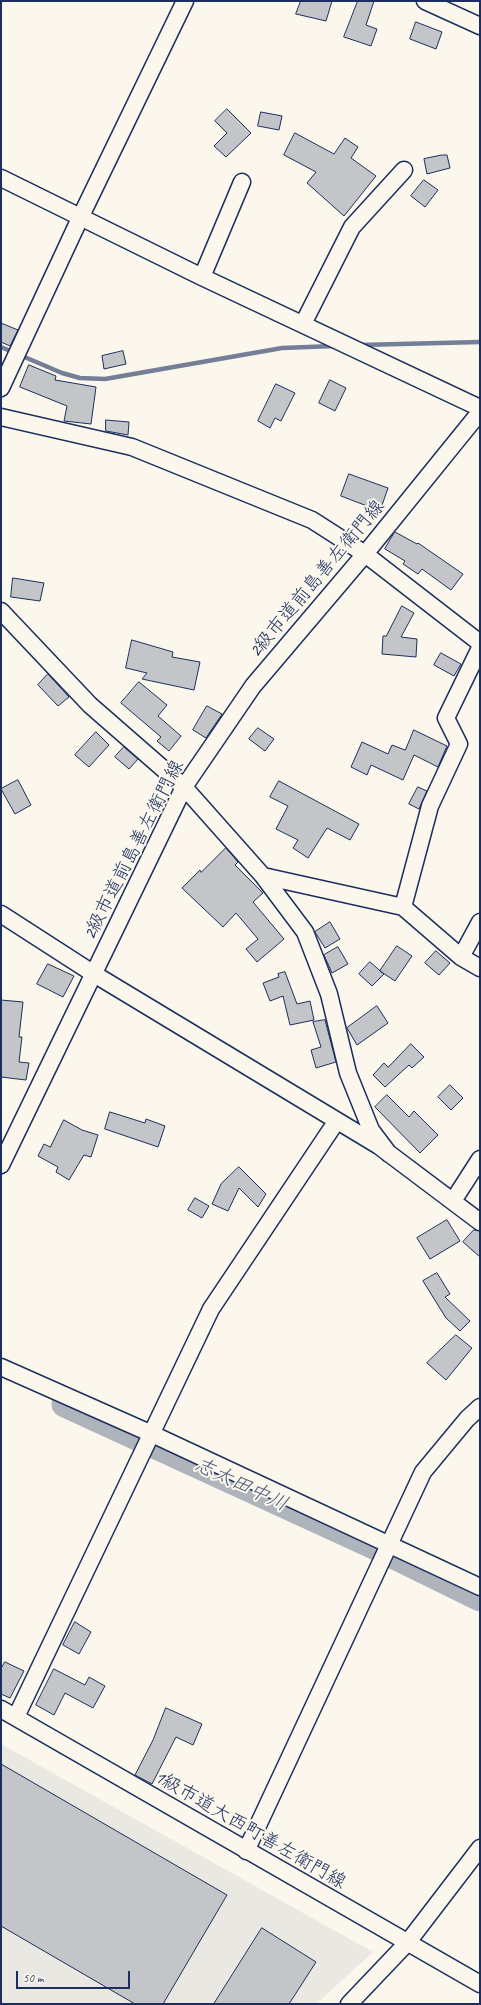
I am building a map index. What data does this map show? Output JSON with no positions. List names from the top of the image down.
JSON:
{
  "streets": {
    "street": ["2級市道前島善左衛門線", "1級市道大西町善左衛門線"]
  },
  "water": ["志太田中川"],
  "scale_bar": "50 m"
}
